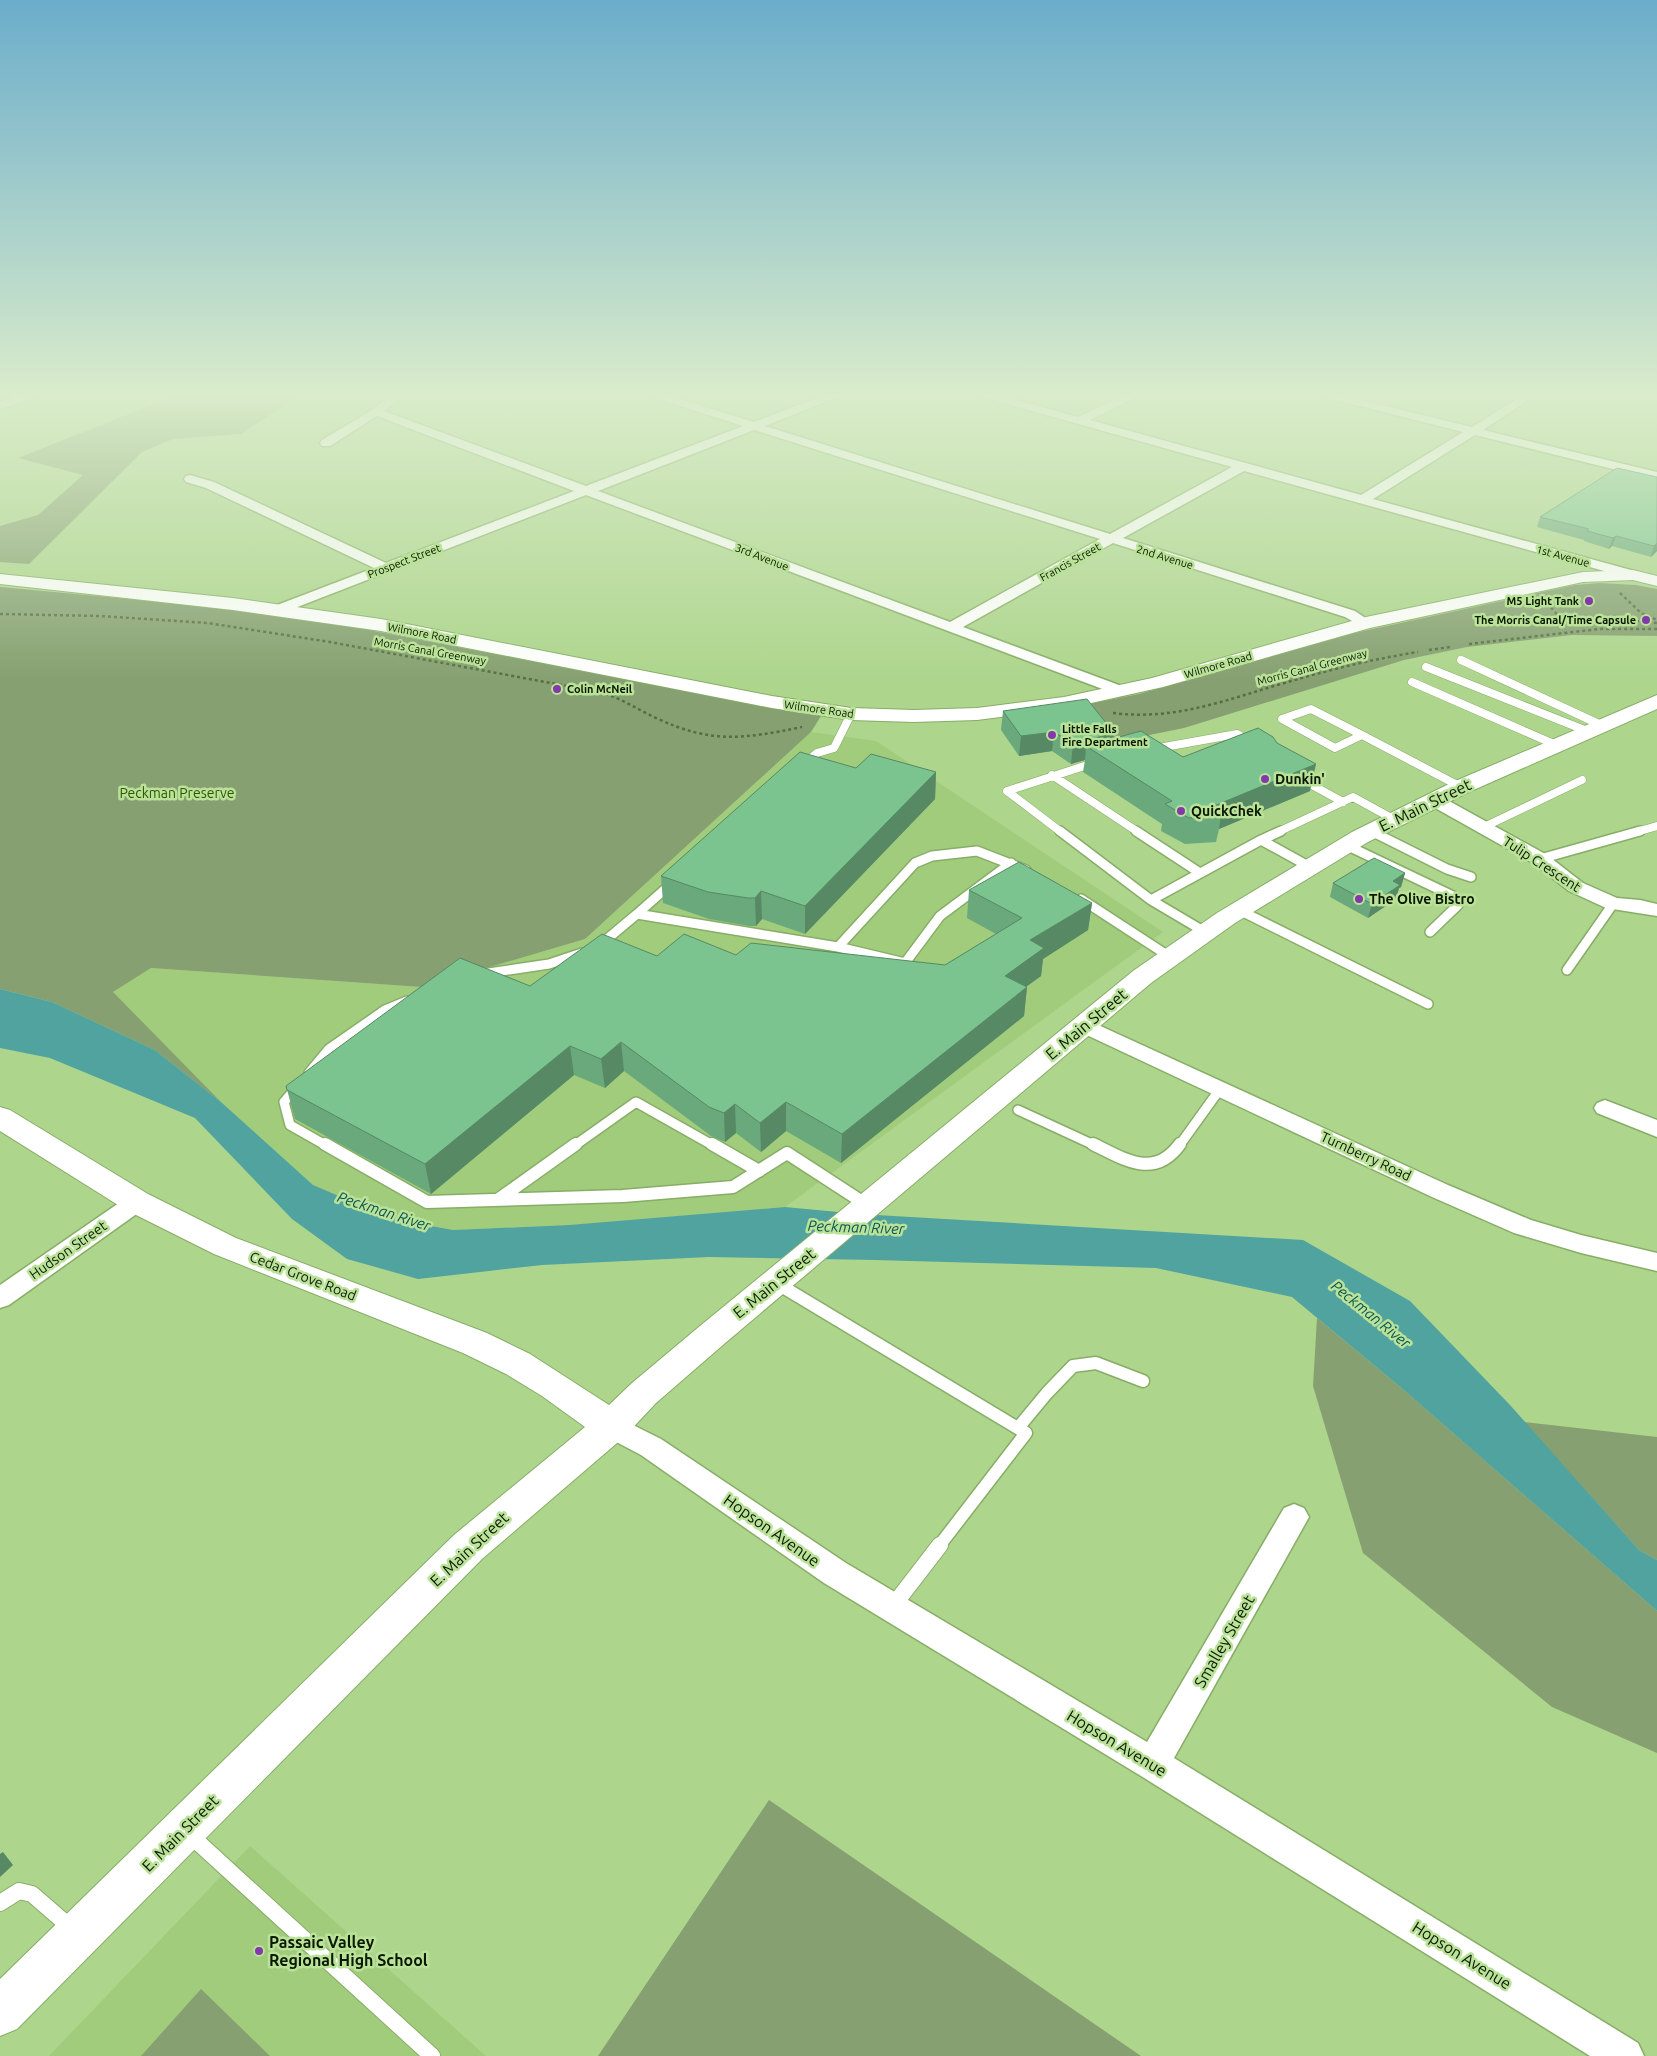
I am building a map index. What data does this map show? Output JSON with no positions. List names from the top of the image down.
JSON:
{
  "streets": {
    "street": [
      "1st Avenue",
      "3rd Avenue",
      "2nd Avenue",
      "Prospect Street",
      "Francis Street",
      "Wilmore Road",
      "E. Main Street",
      "Tulip Crescent",
      "Turnberry Road",
      "Hudson Street",
      "Cedar Grove Road",
      "Hopson Avenue",
      "Smalley Street"
    ],
    "path": ["Morris Canal Greenway"]
  },
  "crossings": [
    ["1st Avenue", "Wilmore Road"],
    ["3rd Avenue", "Prospect Street"],
    ["3rd Avenue", "Francis Street"],
    ["3rd Avenue", "Wilmore Road"],
    ["2nd Avenue", "Francis Street"],
    ["2nd Avenue", "Wilmore Road"],
    ["Prospect Street", "Wilmore Road"],
    ["Wilmore Road", "Morris Canal Greenway"],
    ["E. Main Street", "Tulip Crescent"],
    ["E. Main Street", "Turnberry Road"],
    ["E. Main Street", "Cedar Grove Road"],
    ["E. Main Street", "Hopson Avenue"],
    ["Hudson Street", "Cedar Grove Road"],
    ["Cedar Grove Road", "Hopson Avenue"],
    ["Hopson Avenue", "Smalley Street"]
  ],
  "water": ["Peckman River"],
  "parks": ["Peckman Preserve"],
  "places": [
    "M5 Light Tank",
    "The Morris Canal/Time Capsule",
    "Colin McNeil",
    "Little Falls Fire Department",
    "Dunkin'",
    "QuickChek",
    "The Olive Bistro",
    "Passaic Valley Regional High School"
  ]
}
